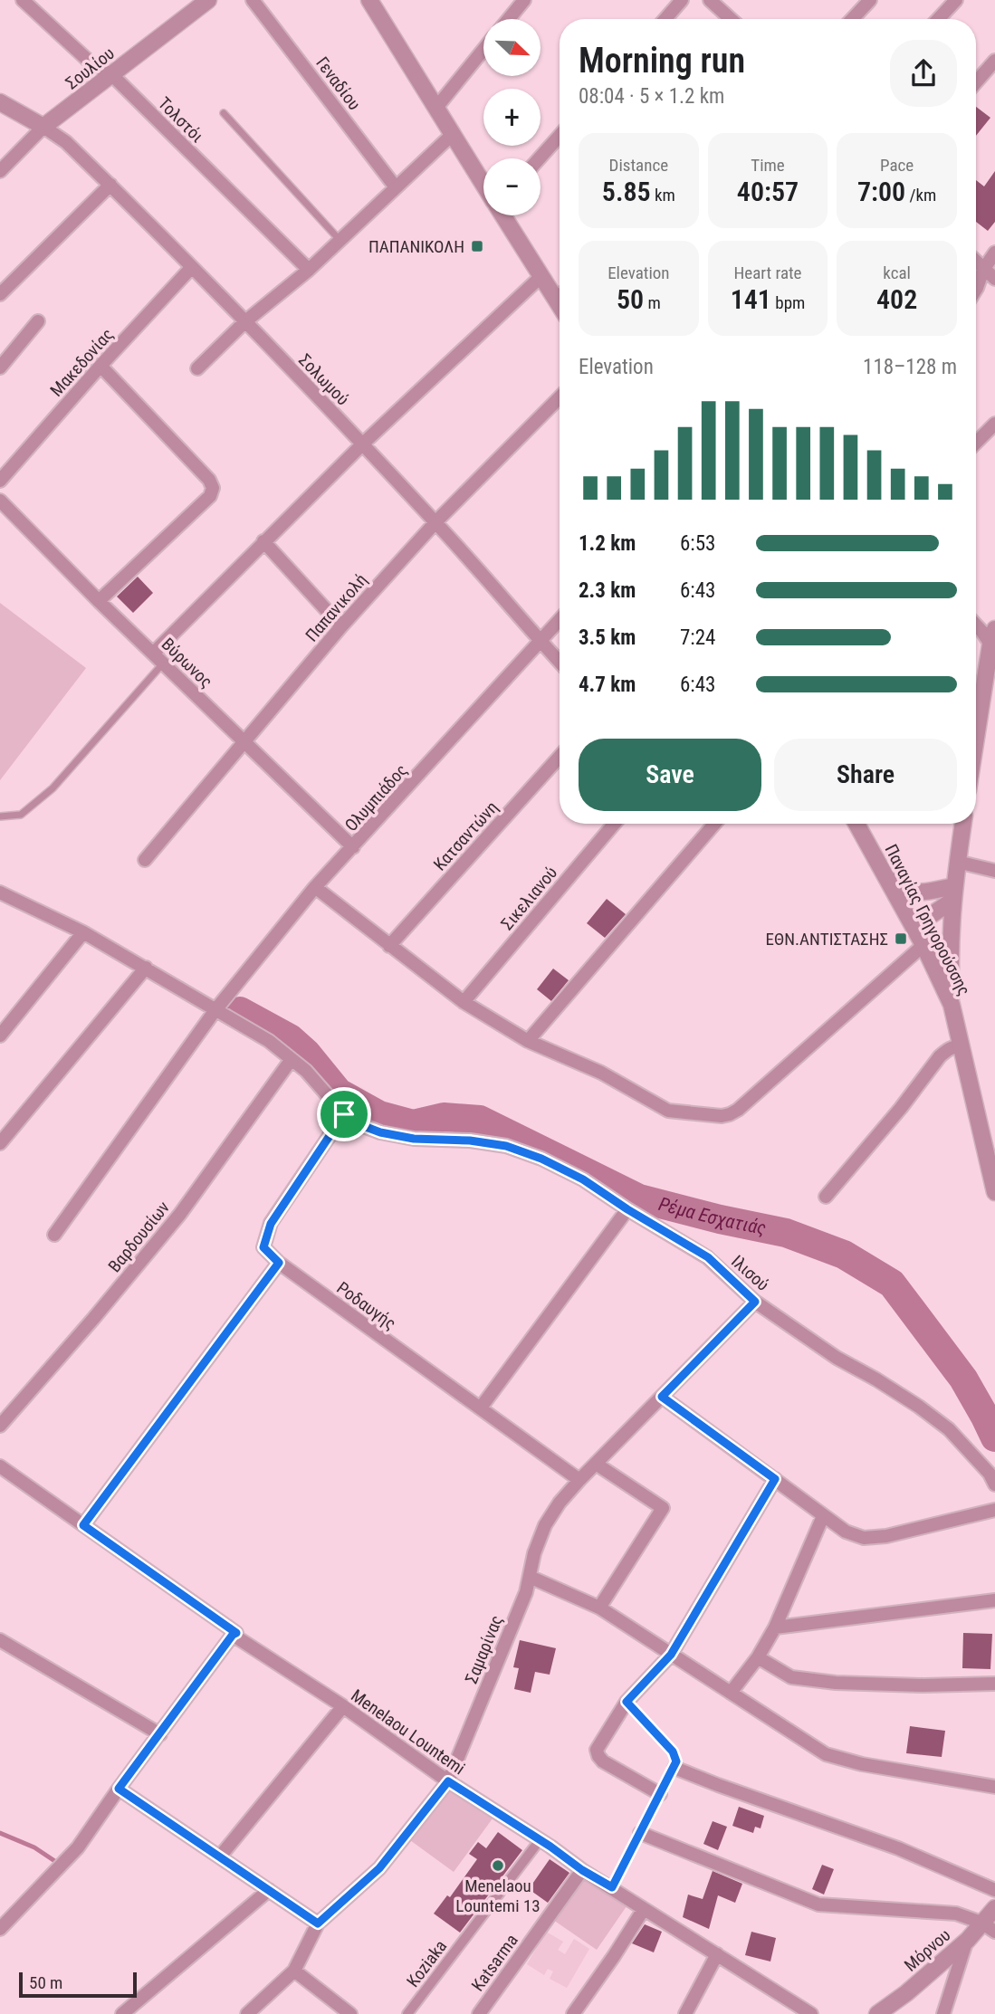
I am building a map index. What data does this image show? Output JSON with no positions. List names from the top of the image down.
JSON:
{
  "streets": {
    "street": [
      "Σουλίου",
      "Γεναδίου",
      "Τολστόι",
      "Μακεδονίας",
      "Σολωμού",
      "Παπανικολή",
      "Βύρωνος",
      "Ολυμπιάδος",
      "Κατσαντώνη",
      "Σικελιανού",
      "Παναγίας Γρηγορούσσης",
      "Βαρδουσίων",
      "Ιλισού",
      "Ροδαυγής",
      "Σαμαρίνας",
      "Menelaou Lountemi",
      "Μόρνου",
      "Katsarma",
      "Koziaka"
    ]
  },
  "crossings": [
    ["Σουλίου", "Τολστόι"],
    ["Σουλίου", "Σολωμού"],
    ["Μακεδονίας", "Σολωμού"],
    ["Σολωμού", "Παπανικολή"],
    ["Σολωμού", "Ολυμπιάδος"],
    ["Παπανικολή", "Βύρωνος"],
    ["Βύρωνος", "Ολυμπιάδος"],
    ["Ολυμπιάδος", "Ιλισού"],
    ["Βαρδουσίων", "Ιλισού"],
    ["Ιλισού", "Ροδαυγής"],
    ["Ιλισού", "Σαμαρίνας"],
    ["Ροδαυγής", "Σαμαρίνας"],
    ["Σαμαρίνας", "Menelaou Lountemi"],
    ["Menelaou Lountemi", "Katsarma"],
    ["Menelaou Lountemi", "Koziaka"]
  ],
  "water": ["Ρέμα Εσχατιάς"],
  "places": {
    "transit": ["ΠΑΠΑΝΙΚΟΛΗ", "ΕΘΝ.ΑΝΤΙΣΤΑΣΗΣ"],
    "other": ["Menelaou Lountemi 13"]
  },
  "scale_bar": "50 m",
  "north": "bottom right",
  "page": {
    "map_buttons": ["+", "−"],
    "heading": ["Morning run", "08:04 · 5 × 1.2 km"],
    "stats": [
      ["Distance", "5.85 km"],
      ["Time", "40:57"],
      ["Pace", "7:00 /km"],
      ["Elevation", "50 m"],
      ["Heart rate", "141 bpm"],
      ["kcal", "402"]
    ],
    "chart": ["Elevation", "118–128 m"],
    "list": [
      {
        "name": "1.2 km",
        "note": "6:53"
      },
      {
        "name": "2.3 km",
        "note": "6:43"
      },
      {
        "name": "3.5 km",
        "note": "7:24"
      },
      {
        "name": "4.7 km",
        "note": "6:43"
      }
    ],
    "buttons": ["Save", "Share"],
    "scale": "50 m"
  }
}
